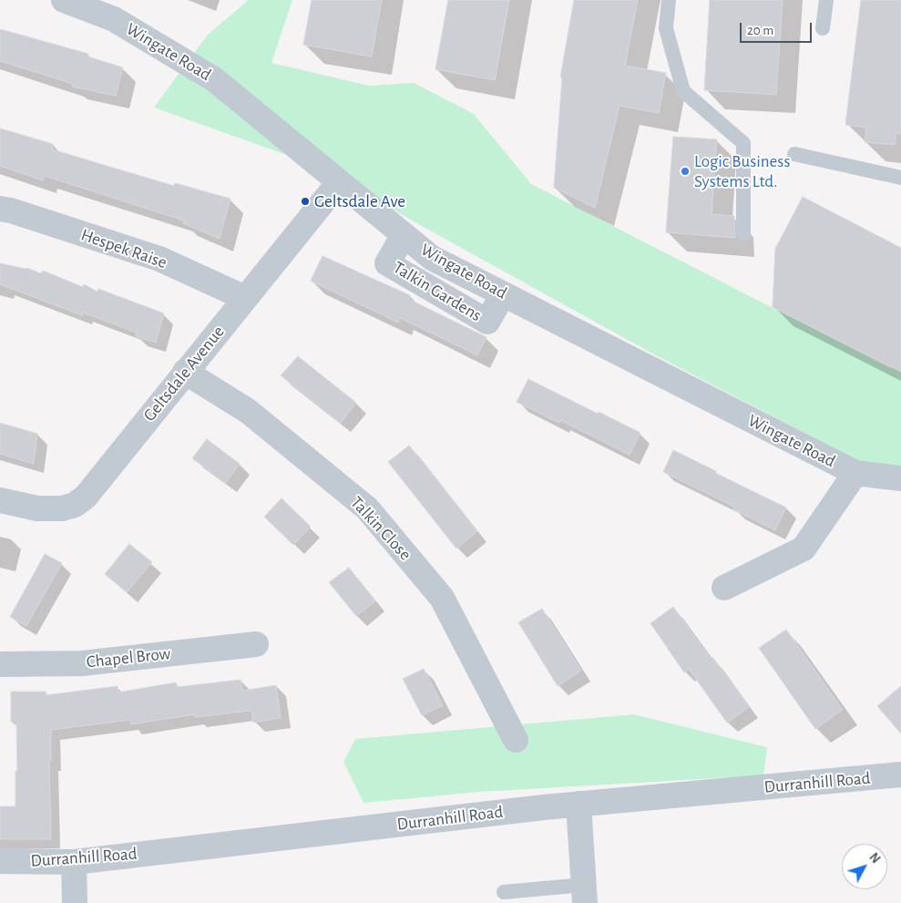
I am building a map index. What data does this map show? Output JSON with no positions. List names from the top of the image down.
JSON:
{
  "streets": {
    "street": [
      "Wingate Road",
      "Hespek Raise",
      "Geltsdale Avenue",
      "Talkin Close",
      "Chapel Brow",
      "Durranhill Road"
    ]
  },
  "crossings": [
    ["Wingate Road", "Geltsdale Avenue"],
    ["Hespek Raise", "Geltsdale Avenue"],
    ["Geltsdale Avenue", "Talkin Close"]
  ],
  "places": ["Logic Business Systems Ltd.", "Geltsdale Ave"],
  "scale_bar": "20 m",
  "north": "top right"
}
